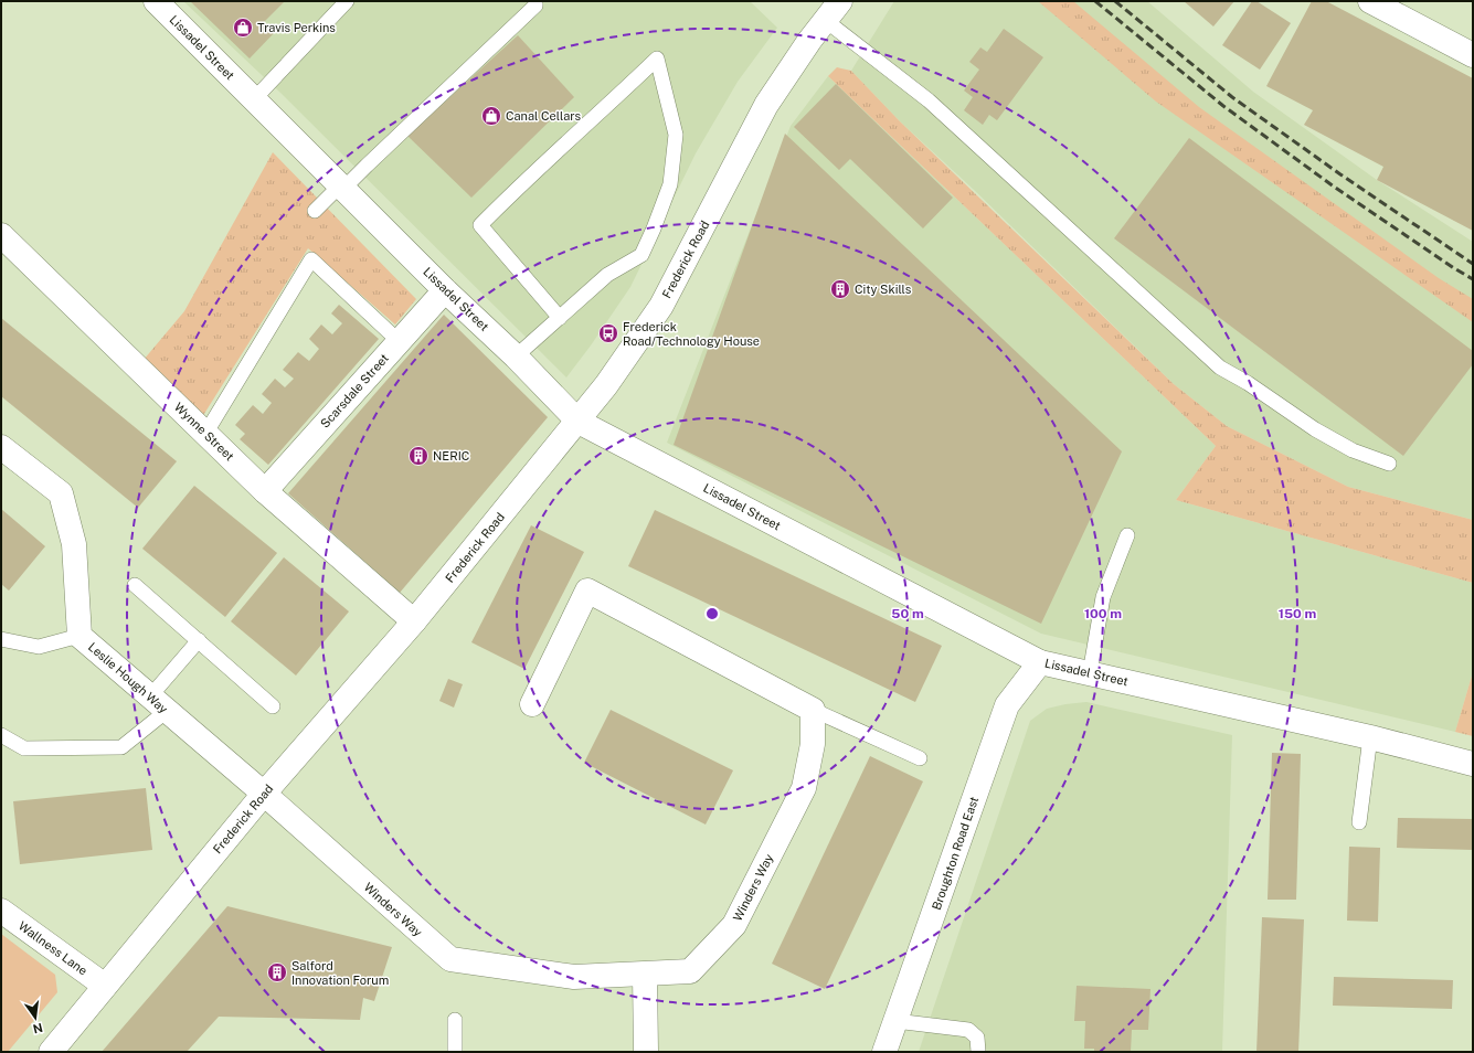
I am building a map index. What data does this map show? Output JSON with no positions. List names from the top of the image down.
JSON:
{
  "streets": {
    "street": [
      "Lissadel Street",
      "Frederick Road",
      "Scarsdale Street",
      "Wynne Street",
      "Leslie Hough Way",
      "Broughton Road East",
      "Winders Way",
      "Wallness Lane"
    ]
  },
  "crossings": [
    ["Lissadel Street", "Frederick Road"],
    ["Lissadel Street", "Scarsdale Street"],
    ["Lissadel Street", "Broughton Road East"],
    ["Frederick Road", "Wynne Street"],
    ["Frederick Road", "Leslie Hough Way"],
    ["Frederick Road", "Winders Way"],
    ["Frederick Road", "Wallness Lane"],
    ["Scarsdale Street", "Wynne Street"],
    ["Leslie Hough Way", "Winders Way"]
  ],
  "places": {
    "shop": ["Travis Perkins", "Canal Cellars"],
    "building": ["City Skills", "NERIC", "Salford Innovation Forum"],
    "bus stop": ["Frederick Road/Technology House"]
  },
  "north": "bottom",
  "rings": ["50 m", "100 m", "150 m"]
}
